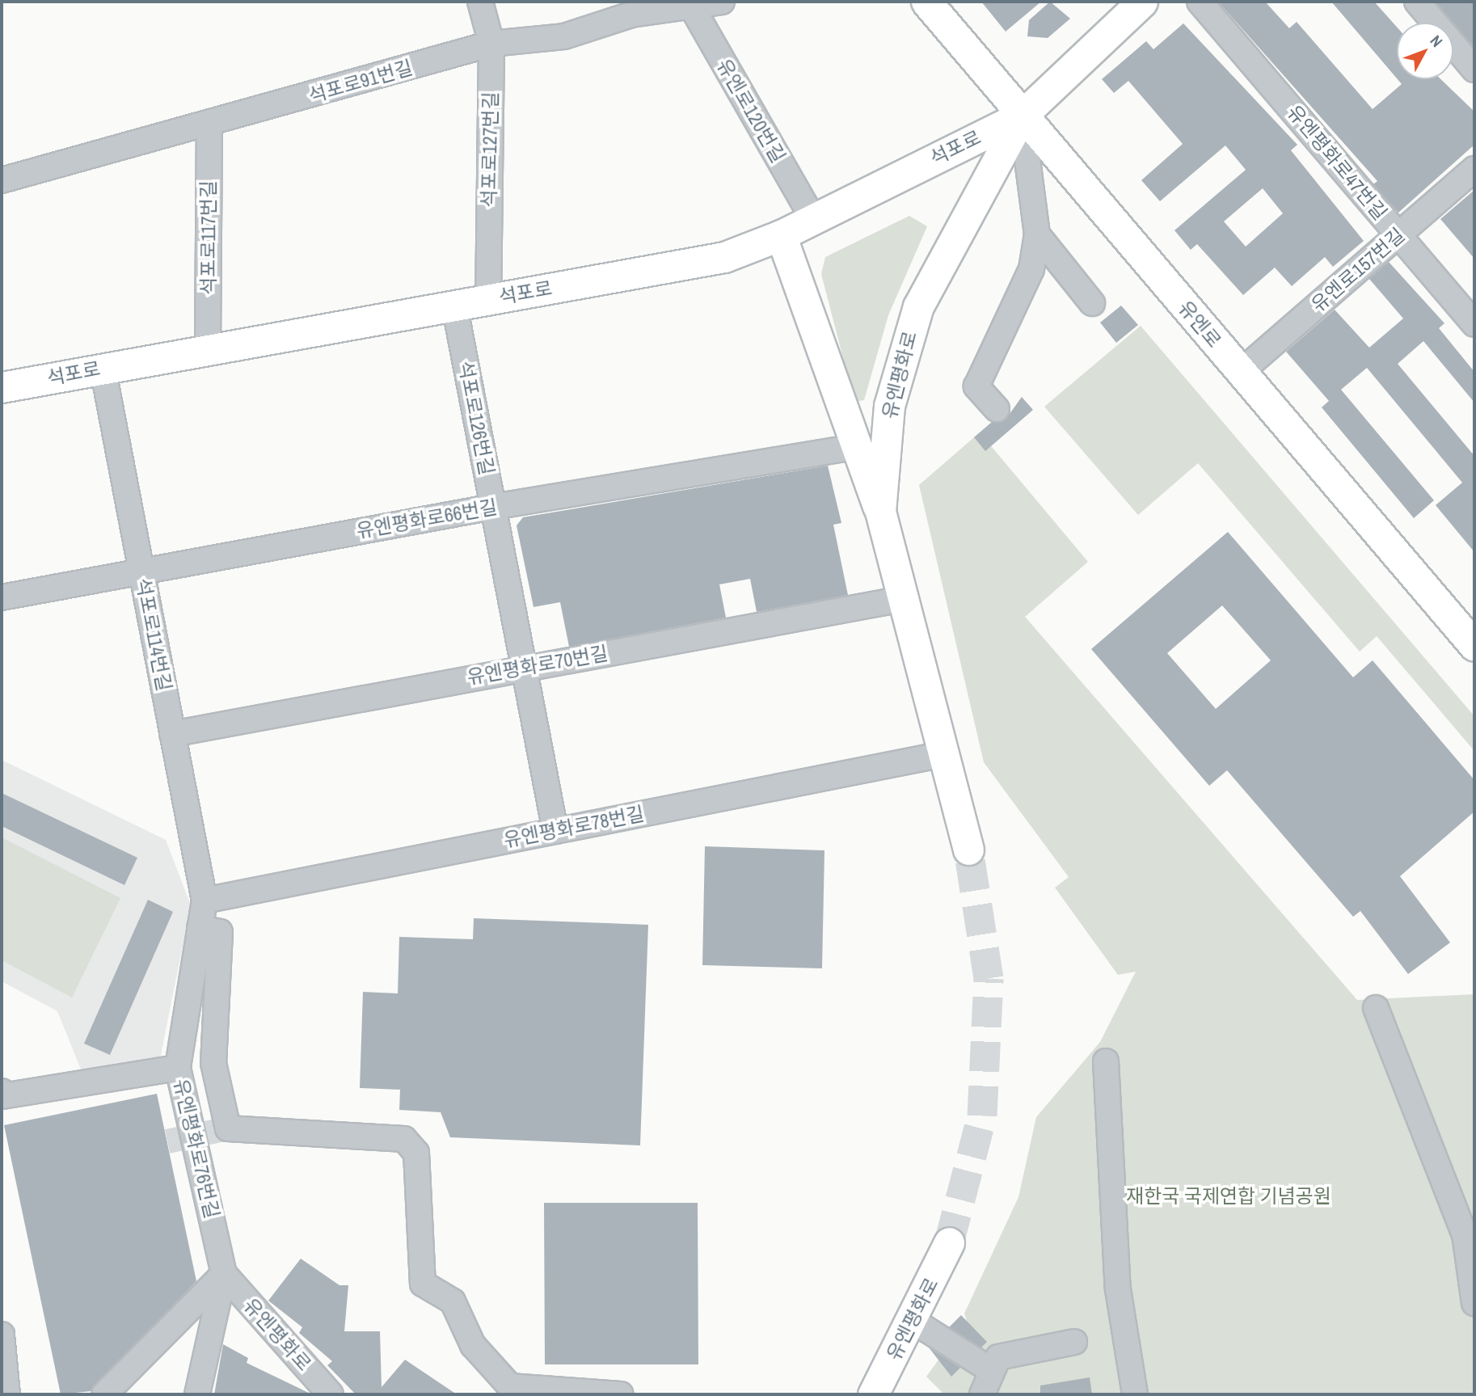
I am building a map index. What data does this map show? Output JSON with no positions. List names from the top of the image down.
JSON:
{
  "streets": {
    "main road": ["석포로", "유엔로", "유엔평화로"],
    "street": [
      "석포로91번길",
      "유엔로120번길",
      "석포로127번길",
      "유엔평화로47번길",
      "석포로117번길",
      "유엔로157번길",
      "석포로126번길",
      "유엔평화로66번길",
      "석포로114번길",
      "유엔평화로70번길",
      "유엔평화로78번길",
      "유엔평화로76번길"
    ]
  },
  "crossings": [
    ["석포로91번길", "유엔로120번길"],
    ["석포로91번길", "석포로127번길"],
    ["석포로91번길", "석포로117번길"],
    ["유엔로120번길", "석포로"],
    ["석포로", "석포로127번길"],
    ["석포로", "석포로117번길"],
    ["석포로", "유엔로"],
    ["석포로", "유엔평화로"],
    ["석포로", "석포로126번길"],
    ["석포로", "석포로114번길"],
    ["유엔평화로47번길", "유엔로157번길"],
    ["유엔로157번길", "유엔로"],
    ["유엔로", "유엔평화로"],
    ["유엔평화로", "유엔평화로70번길"],
    ["유엔평화로", "유엔평화로78번길"],
    ["유엔평화로", "유엔평화로76번길"],
    ["석포로126번길", "유엔평화로66번길"],
    ["석포로126번길", "유엔평화로70번길"],
    ["석포로126번길", "유엔평화로78번길"],
    ["유엔평화로66번길", "석포로114번길"],
    ["석포로114번길", "유엔평화로70번길"],
    ["석포로114번길", "유엔평화로78번길"],
    ["석포로114번길", "유엔평화로76번길"],
    ["유엔평화로78번길", "유엔평화로76번길"]
  ],
  "parks": ["재한국 국제연합 기념공원"],
  "north": "top right"
}
